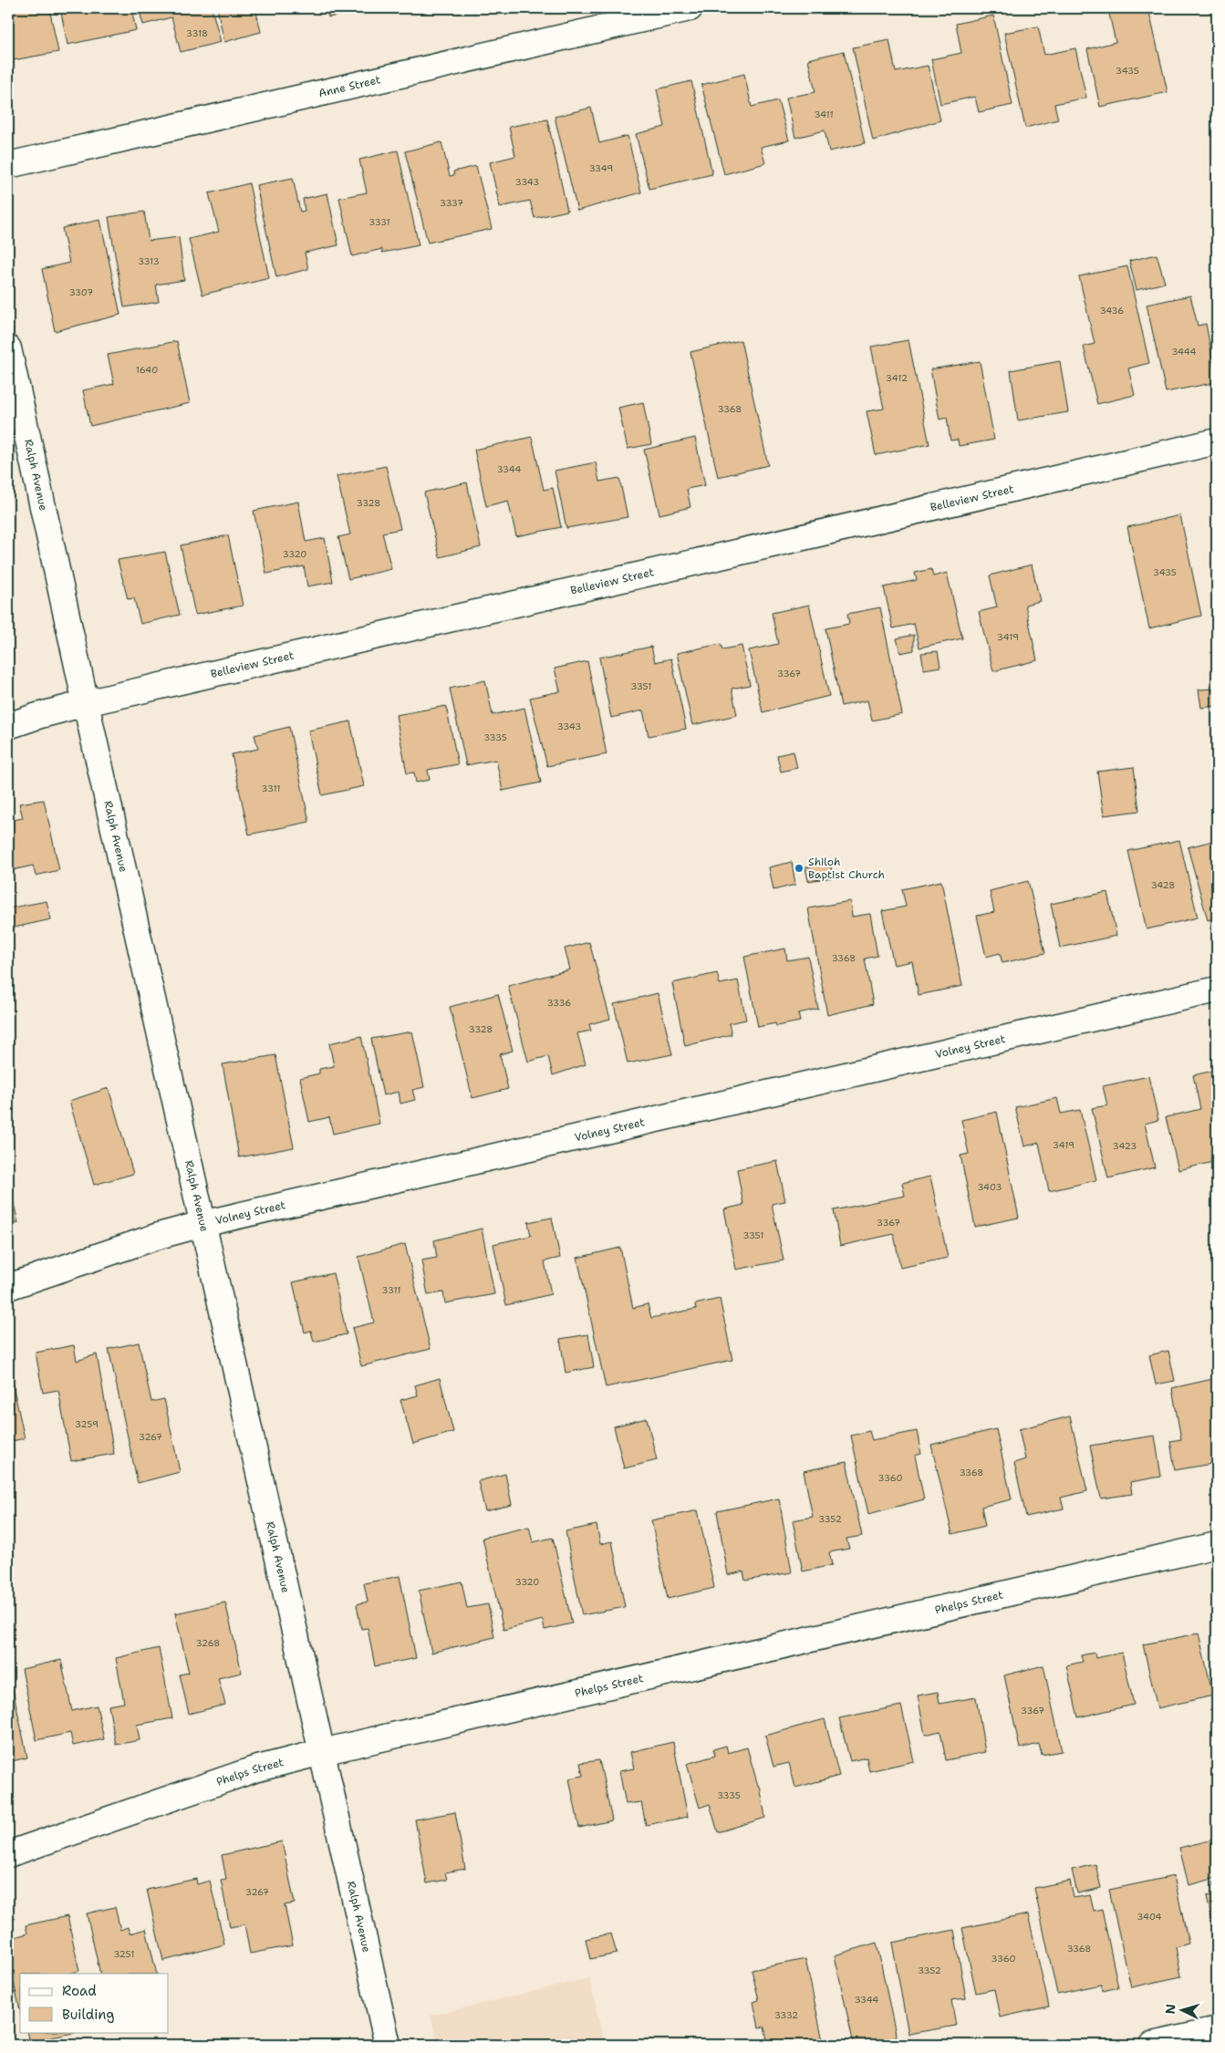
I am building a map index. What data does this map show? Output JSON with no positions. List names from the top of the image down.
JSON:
{
  "streets": {
    "street": [
      "Anne Street",
      "Ralph Avenue",
      "Belleview Street",
      "Volney Street",
      "Phelps Street"
    ]
  },
  "crossings": [
    ["Ralph Avenue", "Belleview Street"],
    ["Ralph Avenue", "Volney Street"],
    ["Ralph Avenue", "Phelps Street"]
  ],
  "places": ["Shiloh Baptist Church"],
  "house_numbers": [
    "3318",
    "3435",
    "3411",
    "3349",
    "3343",
    "3337",
    "3331",
    "3313",
    "3307",
    "3436",
    "3444",
    "1640",
    "3412",
    "3368",
    "3344",
    "3328",
    "3320",
    "3435",
    "3419",
    "3367",
    "3351",
    "3343",
    "3335",
    "3311",
    "3428",
    "3368",
    "3336",
    "3328",
    "3419",
    "3423",
    "3403",
    "3367",
    "3351",
    "3311",
    "3259",
    "3267",
    "3368",
    "3360",
    "3352",
    "3320",
    "3268",
    "3367",
    "3335",
    "3267",
    "3404",
    "3368",
    "3251",
    "3360",
    "3352",
    "3344",
    "3332"
  ],
  "legend": ["Road", "Building"],
  "north": "left"
}
